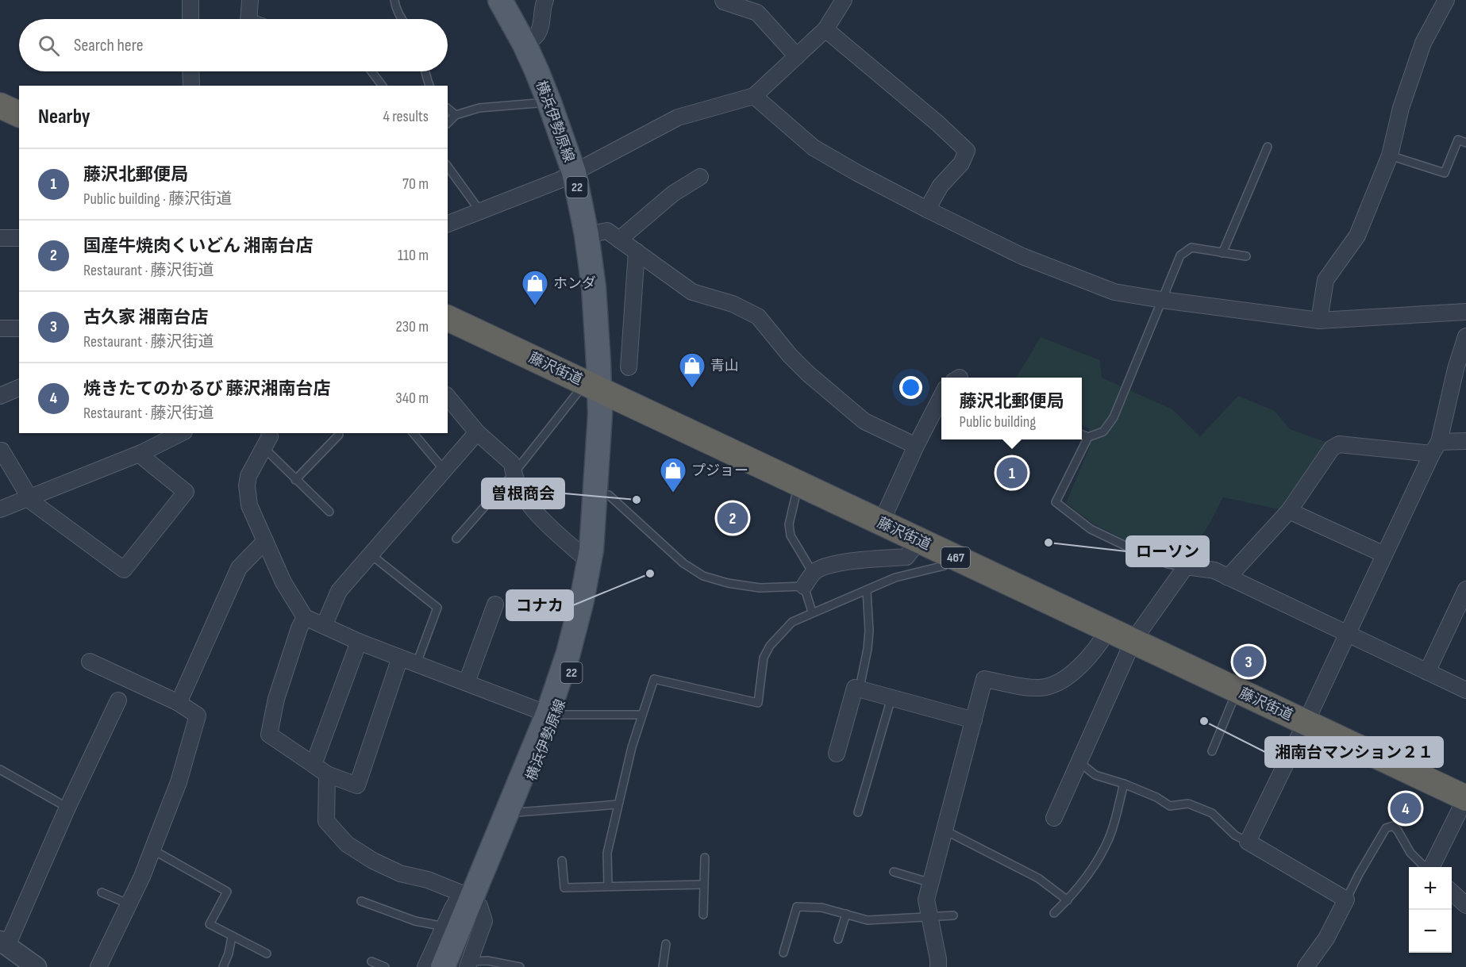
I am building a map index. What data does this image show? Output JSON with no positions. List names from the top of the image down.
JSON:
{
  "streets": {
    "highway": ["藤沢街道", "467"],
    "main road": ["横浜伊勢原線", "22"]
  },
  "crossings": [
    ["横浜伊勢原線", "藤沢街道"]
  ],
  "places": {
    "shop": ["ホンダ", "青山", "プジョー"],
    "other": [
      "曽根商会",
      "ローソン",
      "コナカ",
      "湘南台マンション２１"
    ]
  },
  "page": {
    "search": "Search here",
    "heading": ["Nearby", "4 results"],
    "list": [
      {
        "mark": "1",
        "name": "藤沢北郵便局",
        "note": "Public building · 藤沢街道",
        "value": "70 m"
      },
      {
        "mark": "2",
        "name": "国産牛焼肉くいどん 湘南台店",
        "note": "Restaurant · 藤沢街道",
        "value": "110 m"
      },
      {
        "mark": "3",
        "name": "古久家 湘南台店",
        "note": "Restaurant · 藤沢街道",
        "value": "230 m"
      },
      {
        "mark": "4",
        "name": "焼きたてのかるび 藤沢湘南台店",
        "note": "Restaurant · 藤沢街道",
        "value": "340 m"
      }
    ],
    "popup": ["藤沢北郵便局", "Public building"],
    "pins": [
      "1",
      "2",
      "3",
      "4"
    ],
    "map_buttons": ["+", "−"]
  }
}
